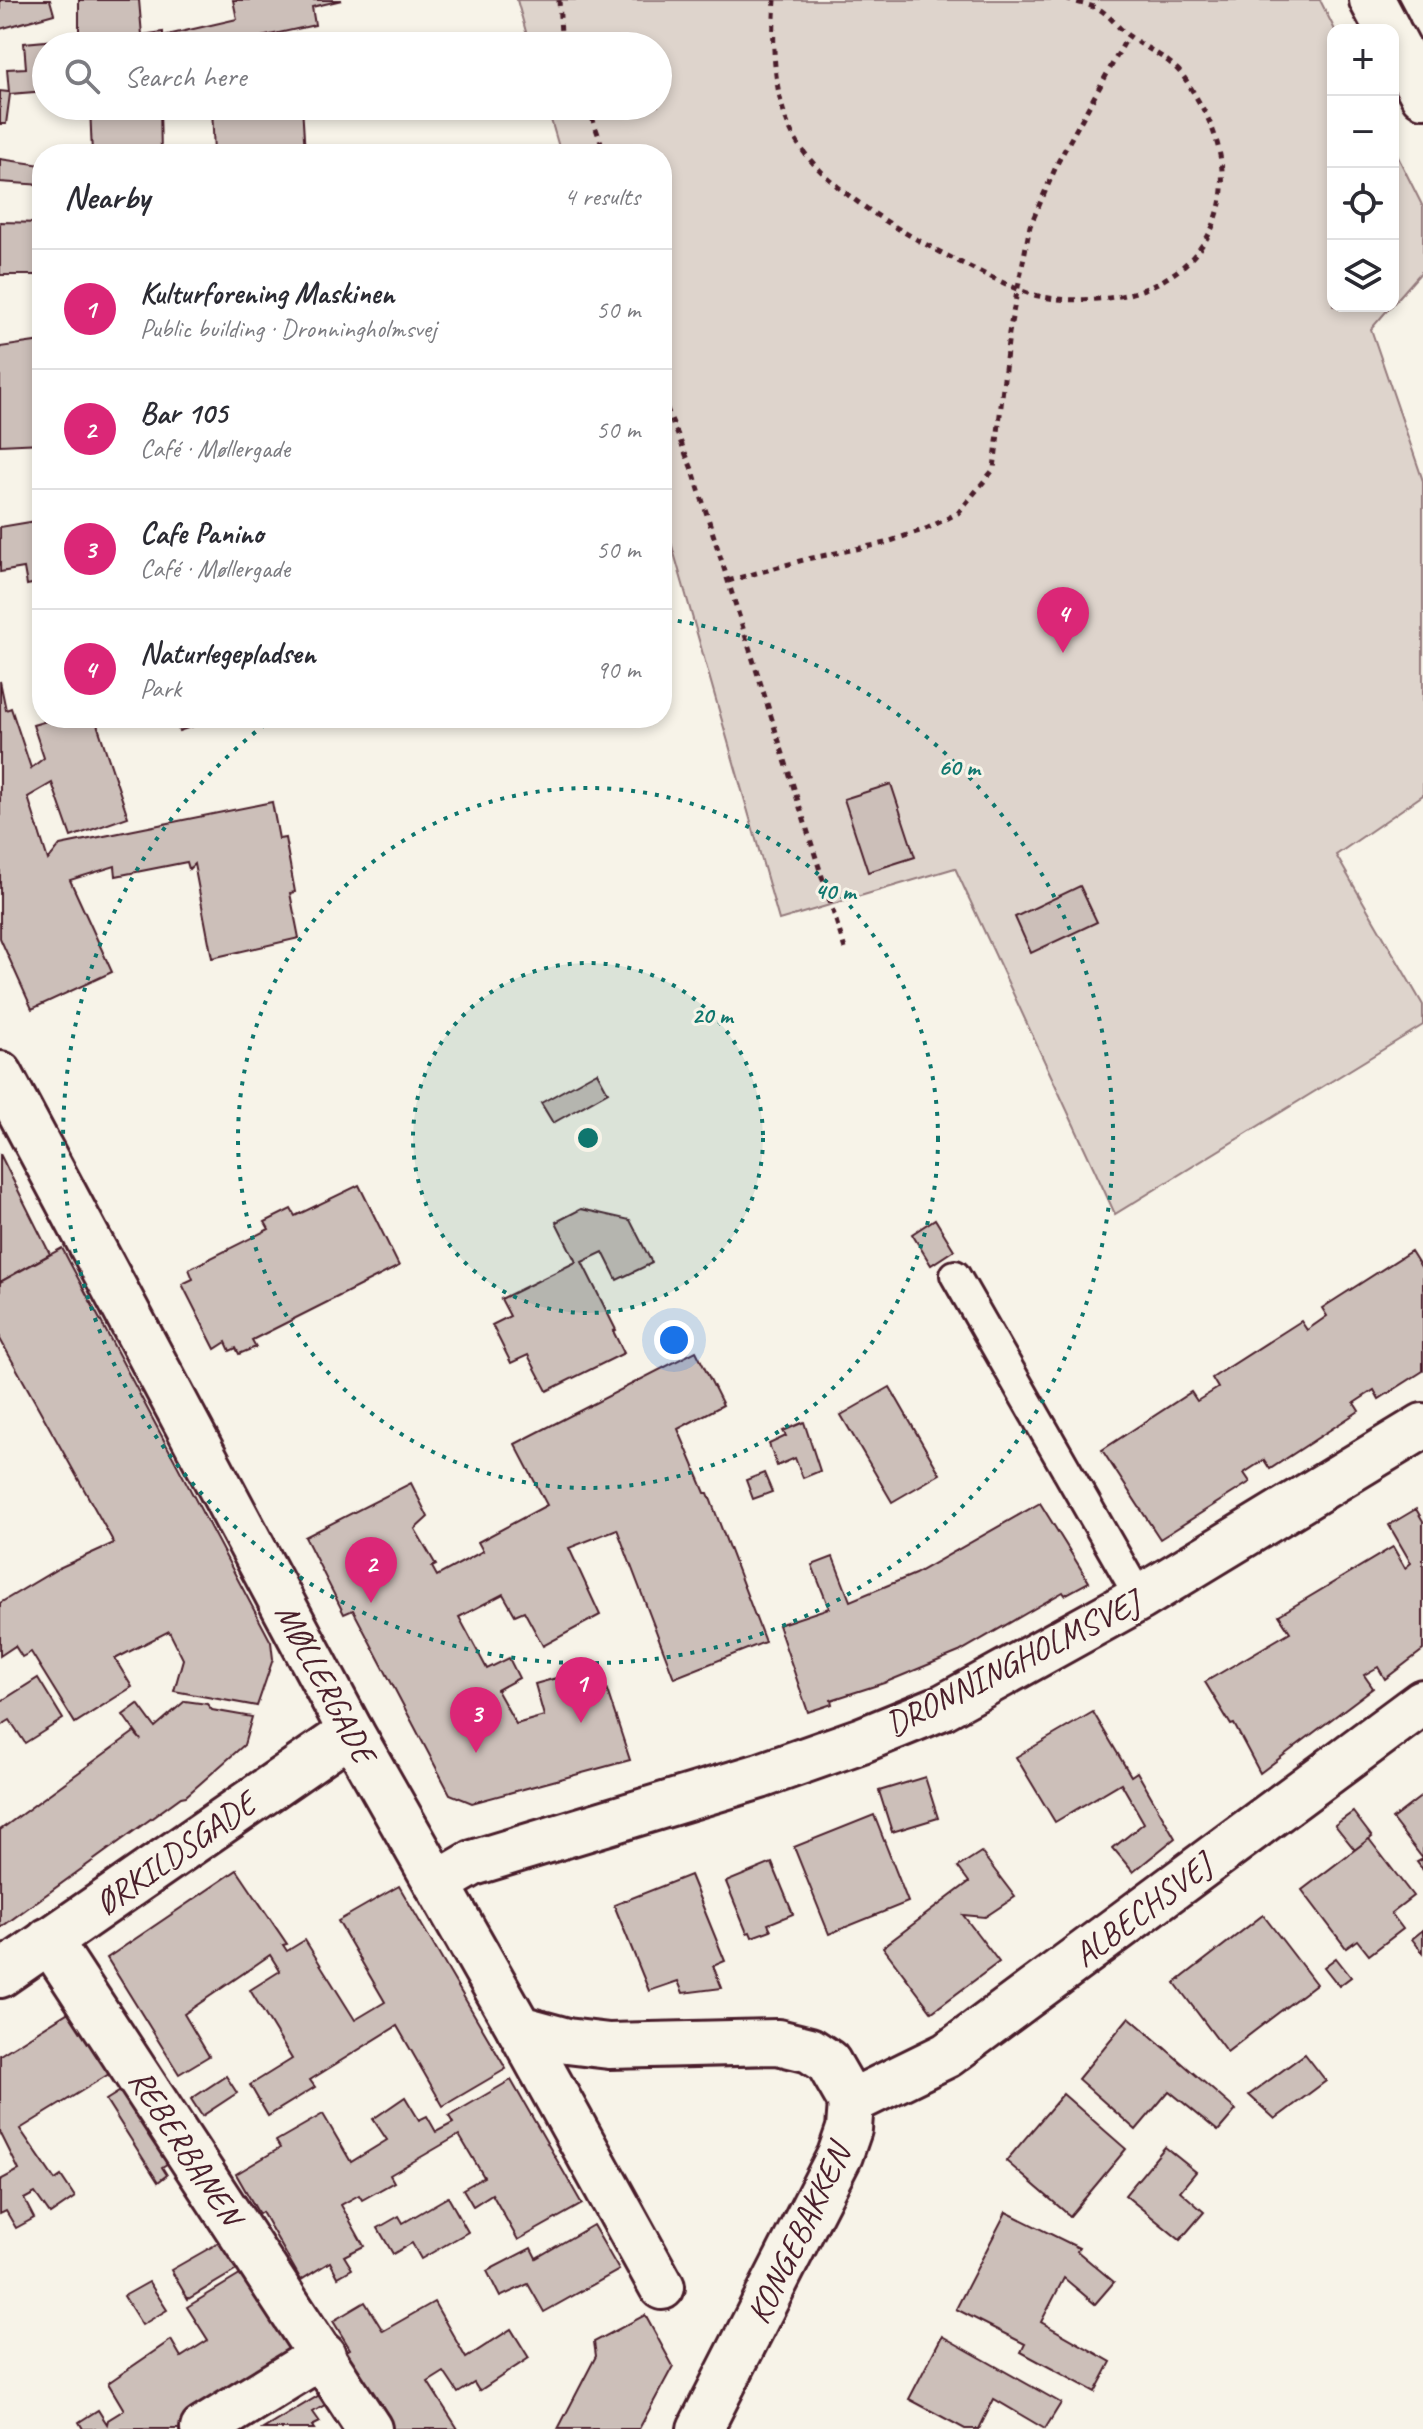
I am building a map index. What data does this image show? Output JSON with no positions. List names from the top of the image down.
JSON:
{
  "streets": {
    "street": [
      "DRONNINGHOLMSVEJ",
      "MØLLERGADE",
      "ØRKILDSGADE",
      "ALBECHSVEJ",
      "REBERBANEN",
      "KONGEBAKKEN"
    ]
  },
  "crossings": [
    ["DRONNINGHOLMSVEJ", "MØLLERGADE"],
    ["MØLLERGADE", "ØRKILDSGADE"],
    ["MØLLERGADE", "KONGEBAKKEN"],
    ["ØRKILDSGADE", "REBERBANEN"],
    ["ALBECHSVEJ", "KONGEBAKKEN"]
  ],
  "page": {
    "map_buttons": ["+", "−"],
    "search": "Search here",
    "heading": ["Nearby", "4 results"],
    "list": [
      {
        "mark": "1",
        "name": "Kulturforening Maskinen",
        "note": "Public building · Dronningholmsvej",
        "value": "50 m"
      },
      {
        "mark": "2",
        "name": "Bar 105",
        "note": "Café · Møllergade",
        "value": "50 m"
      },
      {
        "mark": "3",
        "name": "Cafe Panino",
        "note": "Café · Møllergade",
        "value": "50 m"
      },
      {
        "mark": "4",
        "name": "Naturlegepladsen",
        "note": "Park",
        "value": "90 m"
      }
    ],
    "pins": [
      "4",
      "2",
      "1",
      "3"
    ]
  },
  "rings": ["60 m", "40 m", "20 m"]
}
